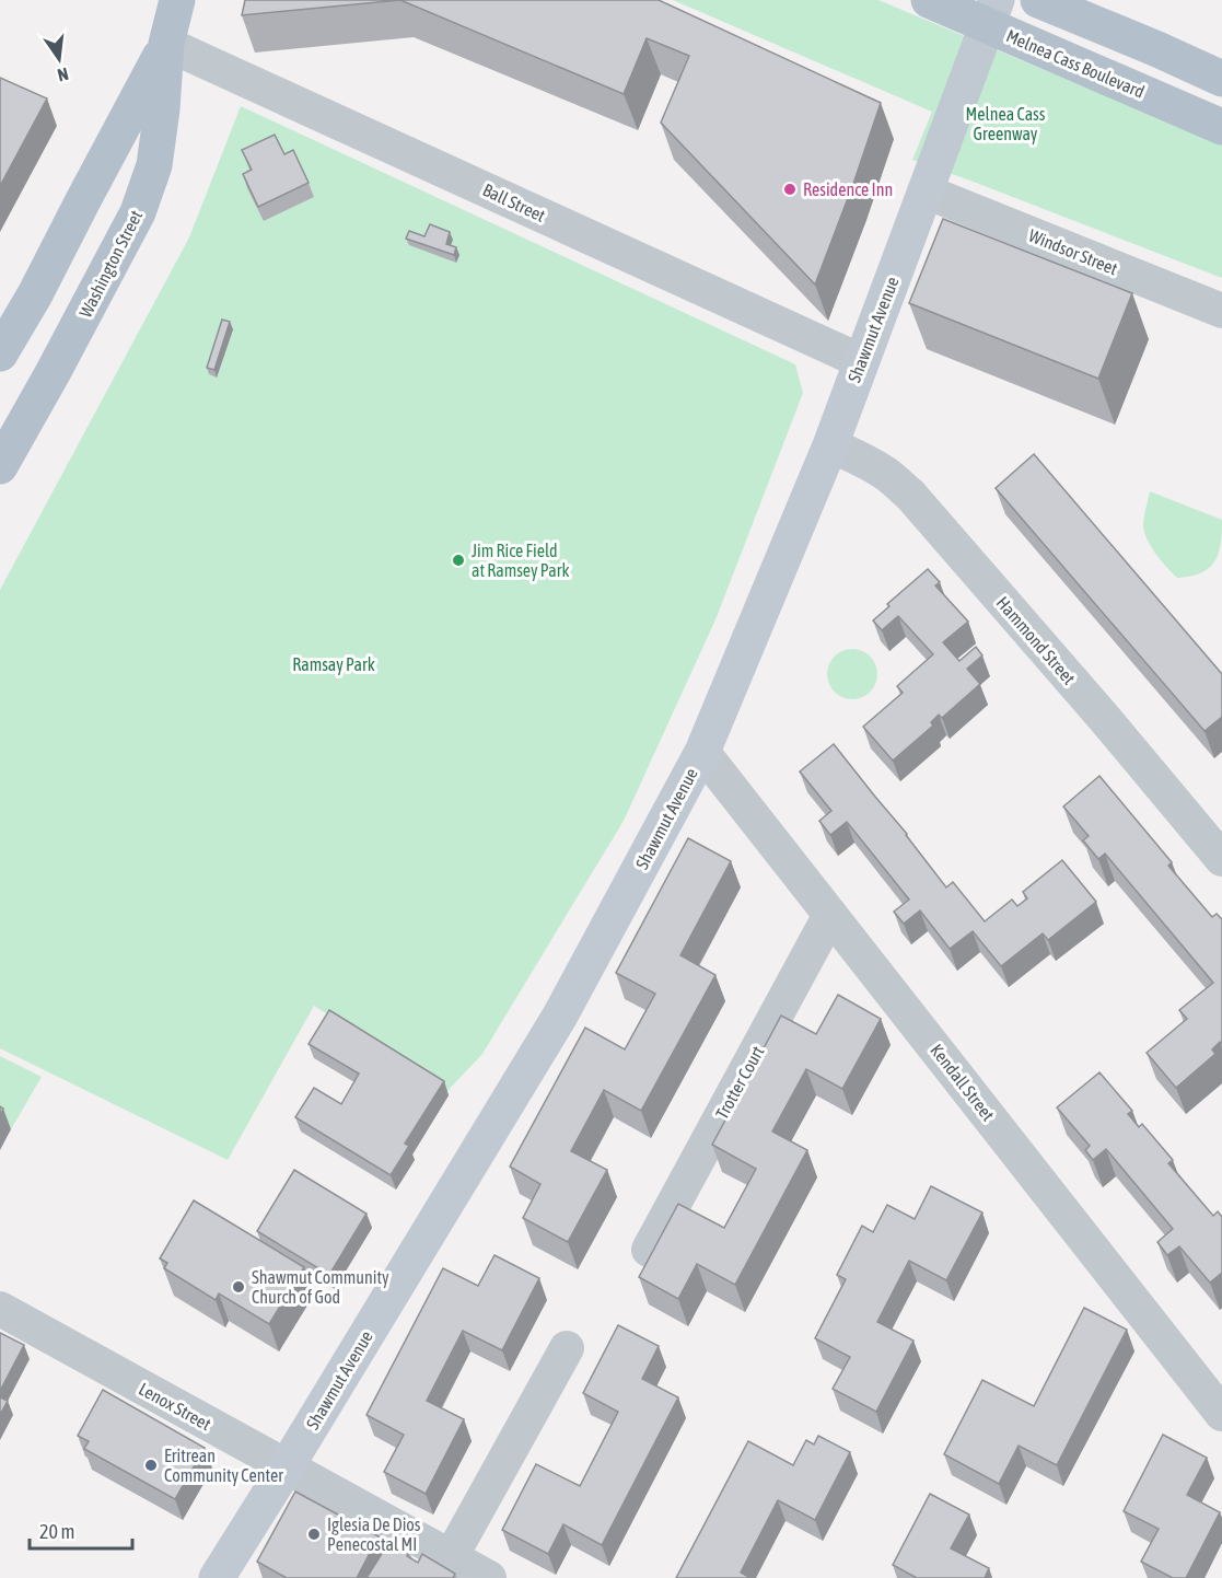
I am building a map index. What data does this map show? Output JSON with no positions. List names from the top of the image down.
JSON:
{
  "streets": {
    "main road": ["Melnea Cass Boulevard", "Washington Street", "Shawmut Avenue"],
    "street": [
      "Ball Street",
      "Windsor Street",
      "Hammond Street",
      "Trotter Court",
      "Kendall Street",
      "Lenox Street"
    ]
  },
  "crossings": [
    ["Melnea Cass Boulevard", "Shawmut Avenue"],
    ["Ball Street", "Washington Street"],
    ["Ball Street", "Shawmut Avenue"],
    ["Windsor Street", "Shawmut Avenue"],
    ["Shawmut Avenue", "Hammond Street"],
    ["Shawmut Avenue", "Kendall Street"],
    ["Shawmut Avenue", "Lenox Street"],
    ["Trotter Court", "Kendall Street"]
  ],
  "parks": ["Melnea Cass Greenway", "Ramsay Park"],
  "places": [
    "Residence Inn",
    "Jim Rice Field at Ramsey Park",
    "Shawmut Community Church of God",
    "Eritrean Community Center",
    "Iglesia De Dios Penecostal MI"
  ],
  "scale_bar": "20 m",
  "north": "bottom"
}
